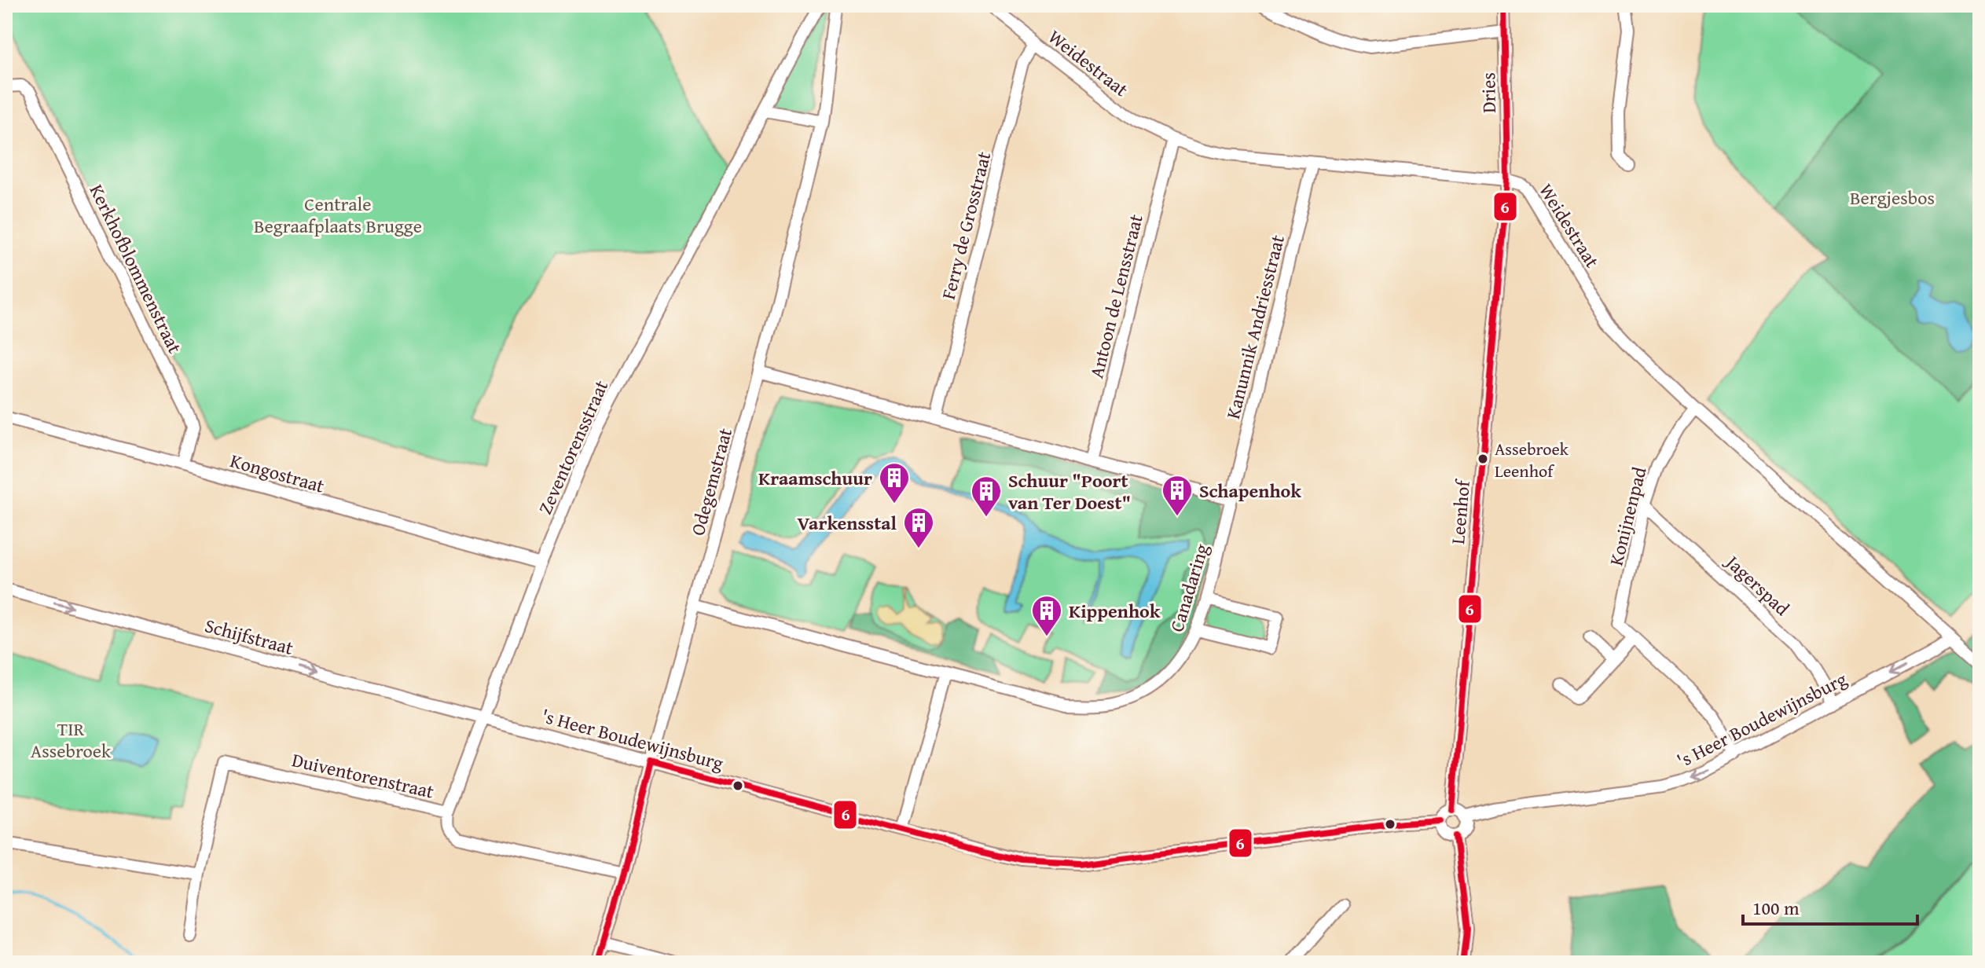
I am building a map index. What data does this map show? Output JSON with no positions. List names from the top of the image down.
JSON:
{
  "streets": {
    "street": [
      "Weidestraat",
      "Dries",
      "Ferry de Grosstraat",
      "Kerkhofblommenstraat",
      "Antoon de Lensstraat",
      "Kanunnik Andriesstraat",
      "Zeventorensstraat",
      "Kongostraat",
      "Odegemstraat",
      "Leenhof",
      "Konijnenpad",
      "Jagerspad",
      "Canadaring",
      "Schijfstraat",
      "'s Heer Boudewijnsburg",
      "Duiventorenstraat"
    ]
  },
  "crossings": [
    ["Weidestraat", "Dries"],
    ["Weidestraat", "Ferry de Grosstraat"],
    ["Weidestraat", "Antoon de Lensstraat"],
    ["Weidestraat", "Kanunnik Andriesstraat"],
    ["Weidestraat", "Leenhof"],
    ["Weidestraat", "Konijnenpad"],
    ["Weidestraat", "'s Heer Boudewijnsburg"],
    ["Dries", "Leenhof"],
    ["Kerkhofblommenstraat", "Kongostraat"],
    ["Kanunnik Andriesstraat", "Canadaring"],
    ["Zeventorensstraat", "Kongostraat"],
    ["Zeventorensstraat", "Schijfstraat"],
    ["Zeventorensstraat", "'s Heer Boudewijnsburg"],
    ["Zeventorensstraat", "Duiventorenstraat"],
    ["Odegemstraat", "Canadaring"],
    ["Odegemstraat", "'s Heer Boudewijnsburg"],
    ["Odegemstraat", "Duiventorenstraat"],
    ["Leenhof", "'s Heer Boudewijnsburg"],
    ["Konijnenpad", "Jagerspad"],
    ["Konijnenpad", "'s Heer Boudewijnsburg"],
    ["Jagerspad", "'s Heer Boudewijnsburg"],
    ["Schijfstraat", "'s Heer Boudewijnsburg"]
  ],
  "one_way": ["Schijfstraat"],
  "parks": ["Bergjesbos", "Centrale Begraafplaats Brugge", "TIR Assebroek"],
  "places": {
    "other": ["Assebroek Leenhof"],
    "building": [
      "Kraamschuur",
      "Schapenhok",
      "Schuur \"Poort van Ter Doest\"",
      "Varkensstal",
      "Kippenhok"
    ]
  },
  "lines": ["transit line 6"],
  "scale_bar": "100 m"
}
